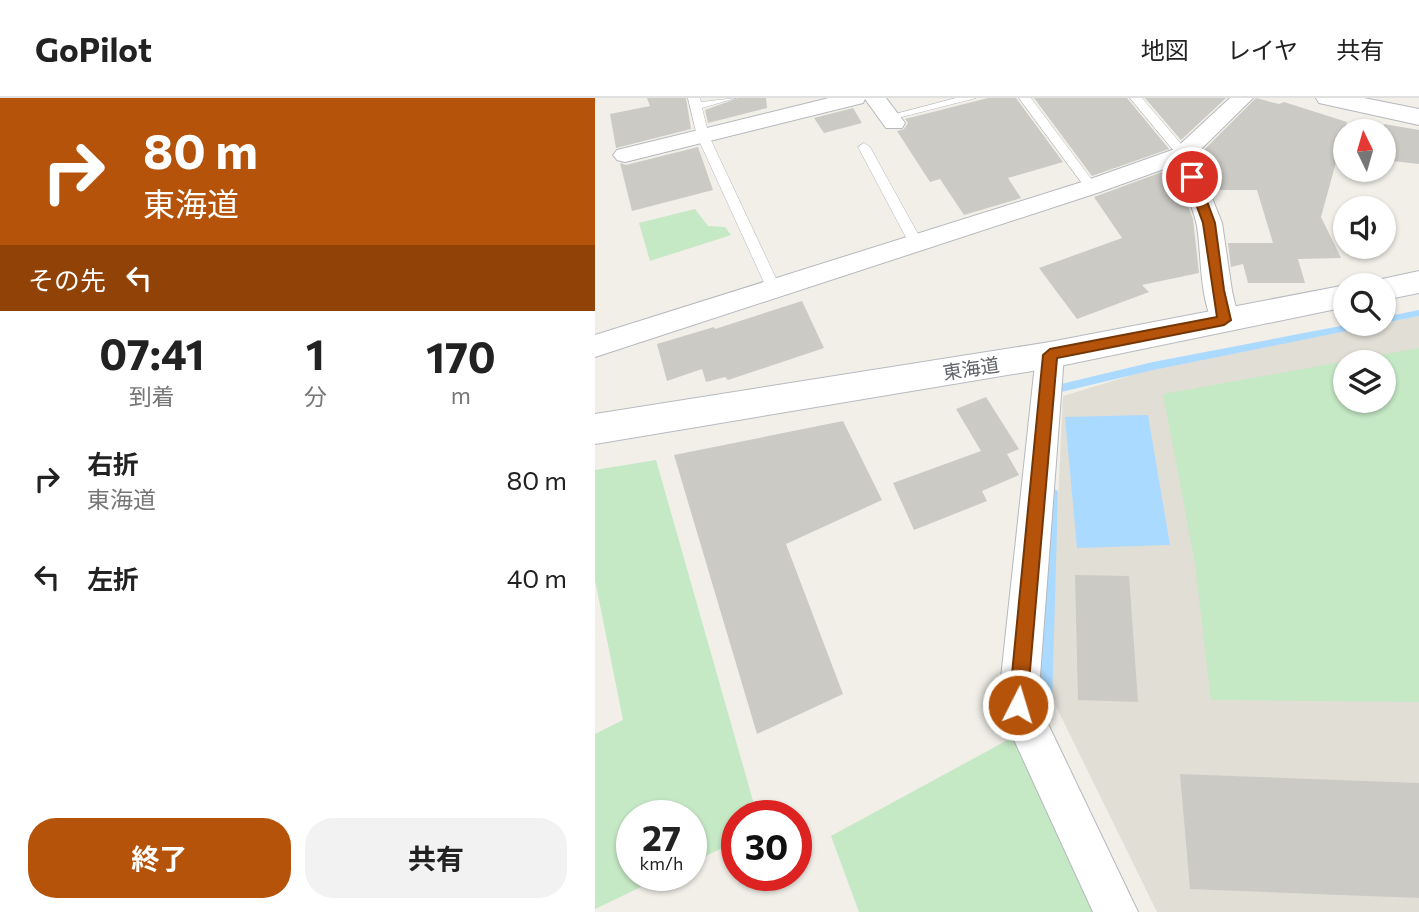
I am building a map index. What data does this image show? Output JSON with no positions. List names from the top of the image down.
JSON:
{
  "streets": {
    "main road": ["東海道"]
  },
  "north": "top",
  "page": {
    "header": "GoPilot",
    "nav": ["地図", "レイヤ", "共有"],
    "turn": ["80 m", "東海道"],
    "then": "その先",
    "eta": [
      "07:41",
      "到着",
      "1",
      "分",
      "170",
      "m"
    ],
    "list": [
      {
        "name": "右折",
        "note": "東海道",
        "value": "80 m"
      },
      {
        "name": "左折",
        "value": "40 m"
      }
    ],
    "speed": "27 km/h",
    "limit": "30",
    "buttons": ["終了", "共有"]
  }
}
